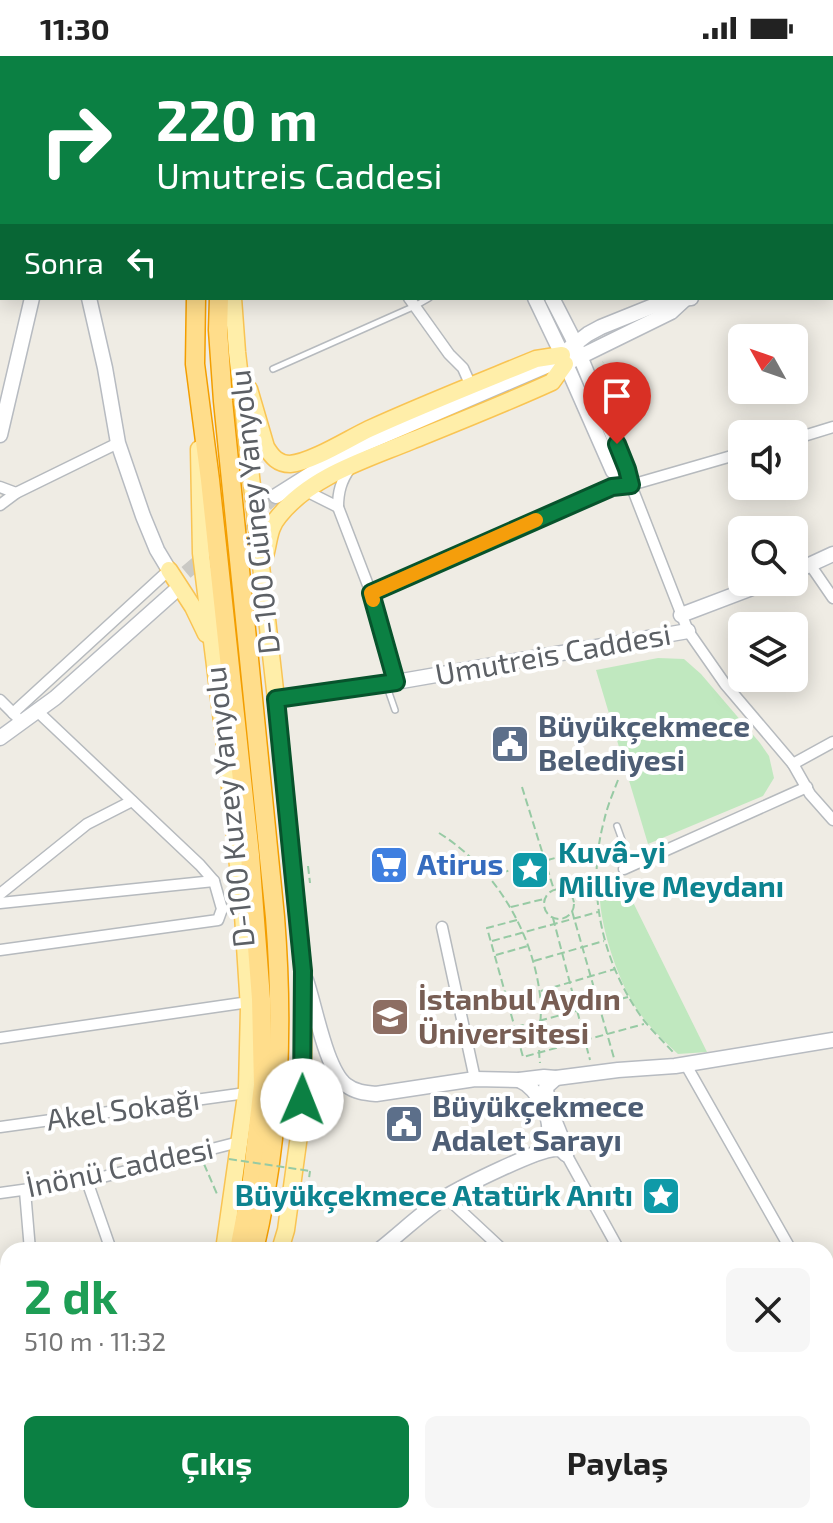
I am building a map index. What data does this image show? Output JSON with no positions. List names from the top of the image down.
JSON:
{
  "streets": {
    "main road": ["D-100 Güney Yanyolu", "Umutreis Caddesi", "D-100 Kuzey Yanyolu"],
    "street": ["Akel Sokağı", "İnönü Caddesi"]
  },
  "crossings": [
    ["D-100 Güney Yanyolu", "Umutreis Caddesi"],
    ["D-100 Kuzey Yanyolu", "Akel Sokağı"],
    ["D-100 Kuzey Yanyolu", "İnönü Caddesi"]
  ],
  "places": {
    "public building": ["Büyükçekmece Belediyesi", "Büyükçekmece Adalet Sarayı"],
    "supermarket": ["Atirus"],
    "place": ["Kuvâ-yi Milliye Meydanı", "Büyükçekmece Atatürk Anıtı"],
    "school or university": ["İstanbul Aydın Üniversitesi"]
  },
  "north": "top left",
  "page": {
    "status": "11:30",
    "turn": ["220 m", "Umutreis Caddesi"],
    "then": "Sonra",
    "heading": ["2 dk", "510 m · 11:32"],
    "buttons": ["Çıkış", "Paylaş"]
  }
}
